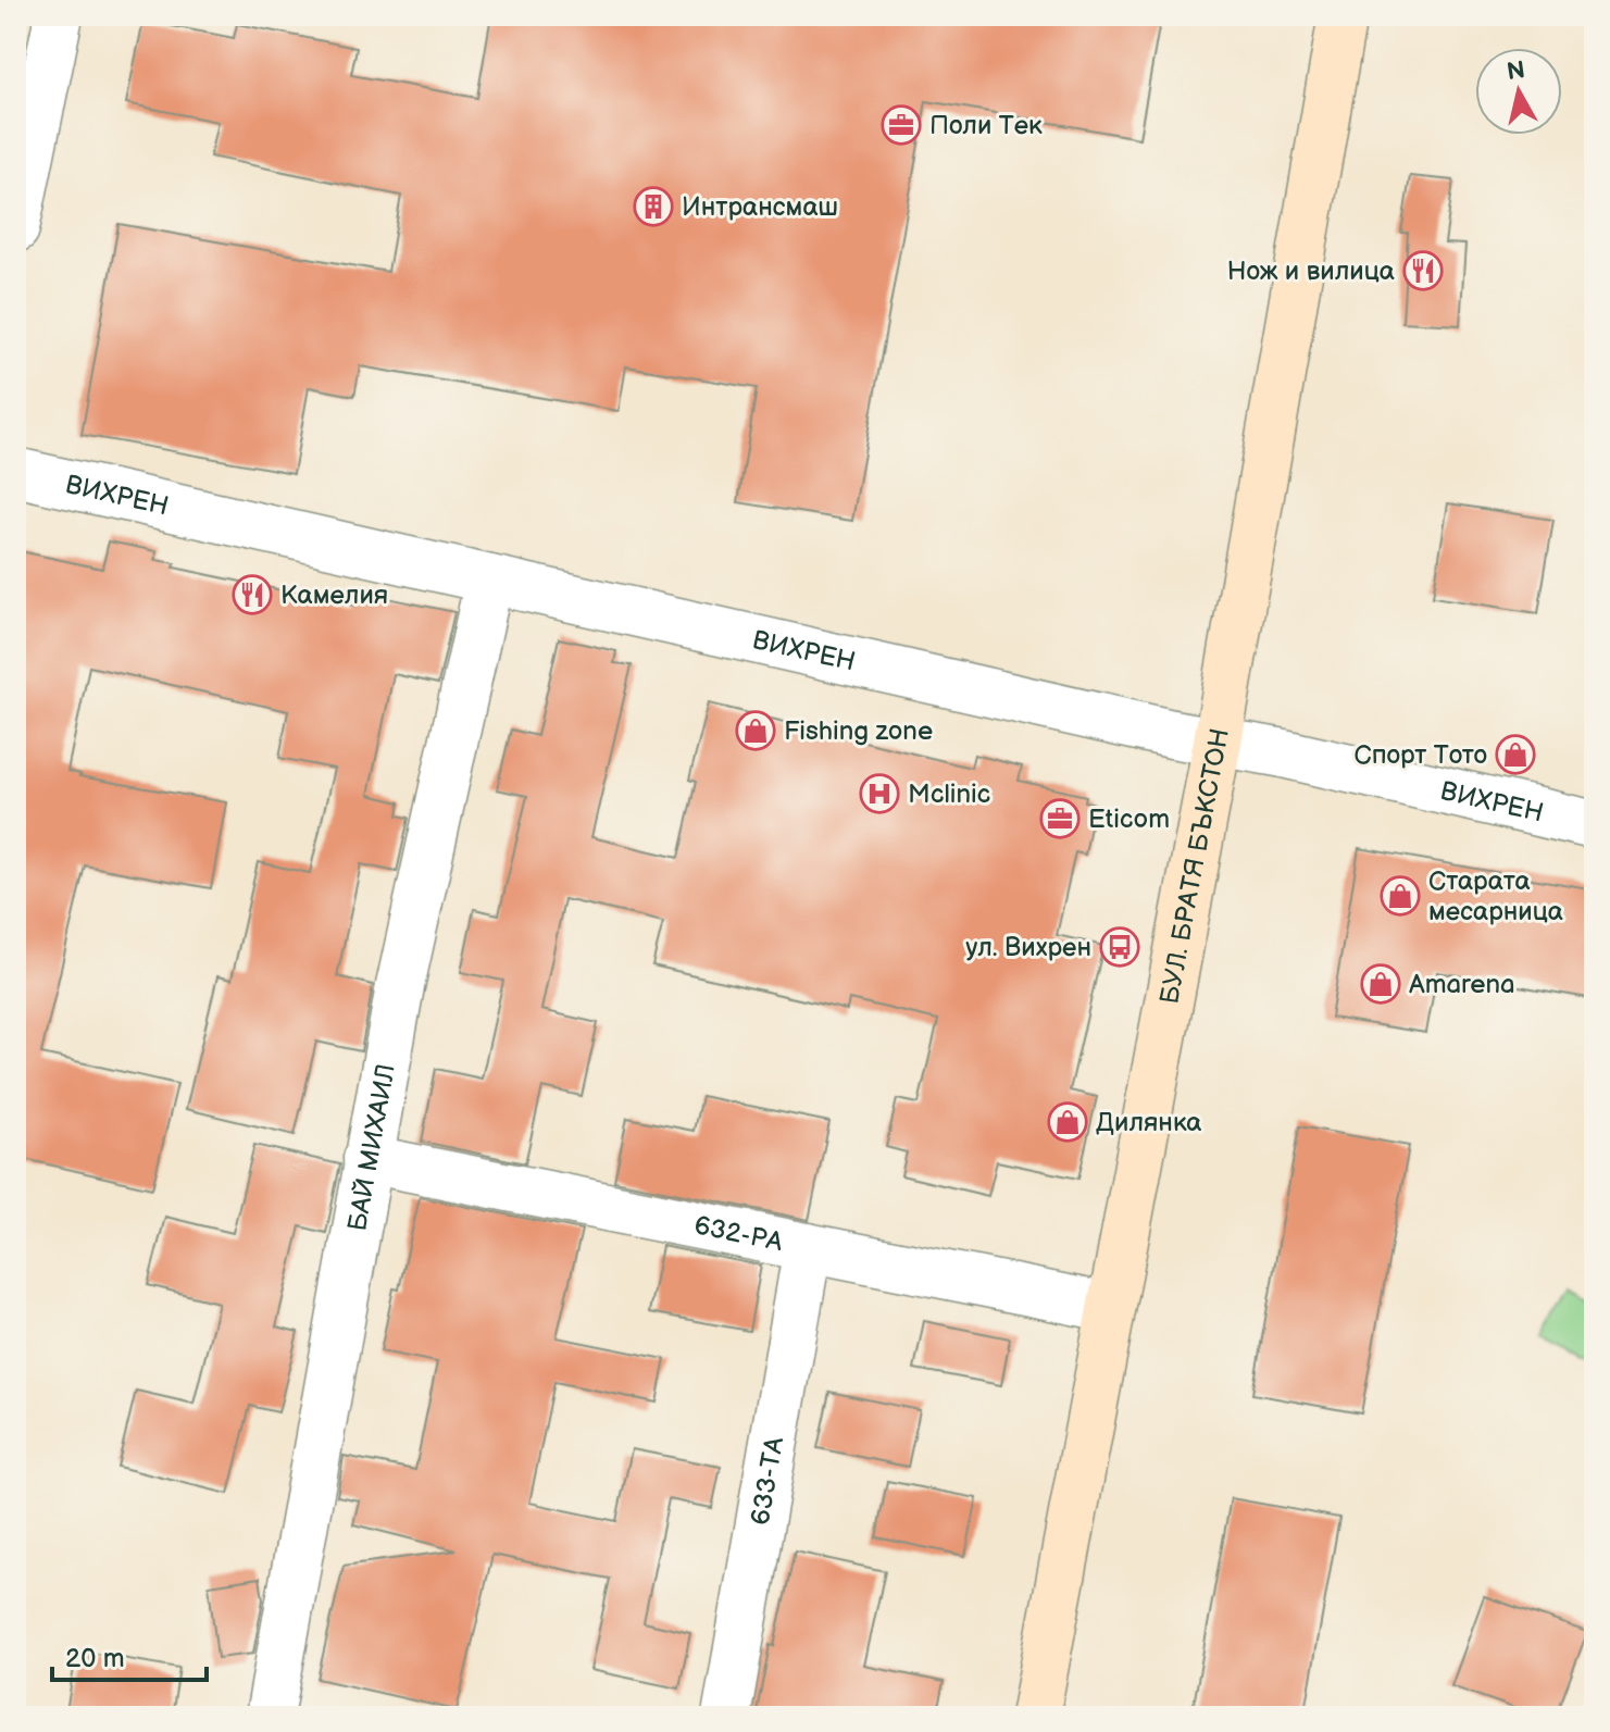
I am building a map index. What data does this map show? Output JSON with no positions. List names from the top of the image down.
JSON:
{
  "streets": {
    "street": [
      "ВИХРЕН",
      "БУЛ. БРАТЯ БЪКСТОН",
      "БАЙ МИХАИЛ",
      "632-РА",
      "633-ТА"
    ]
  },
  "crossings": [
    ["ВИХРЕН", "БУЛ. БРАТЯ БЪКСТОН"],
    ["ВИХРЕН", "БАЙ МИХАИЛ"],
    ["БУЛ. БРАТЯ БЪКСТОН", "632-РА"],
    ["БАЙ МИХАИЛ", "632-РА"],
    ["632-РА", "633-ТА"]
  ],
  "places": {
    "office": ["Поли Тек", "Eticom"],
    "building": ["Интрансмаш"],
    "restaurant": ["Нож и вилица", "Камелия"],
    "shop": [
      "Fishing zone",
      "Спорт Тото",
      "Старата месарница",
      "Amarena",
      "Дилянка"
    ],
    "hospital": ["Mclinic"],
    "bus stop": ["ул. Вихрен"]
  },
  "scale_bar": "20 m",
  "north": "top"
}
